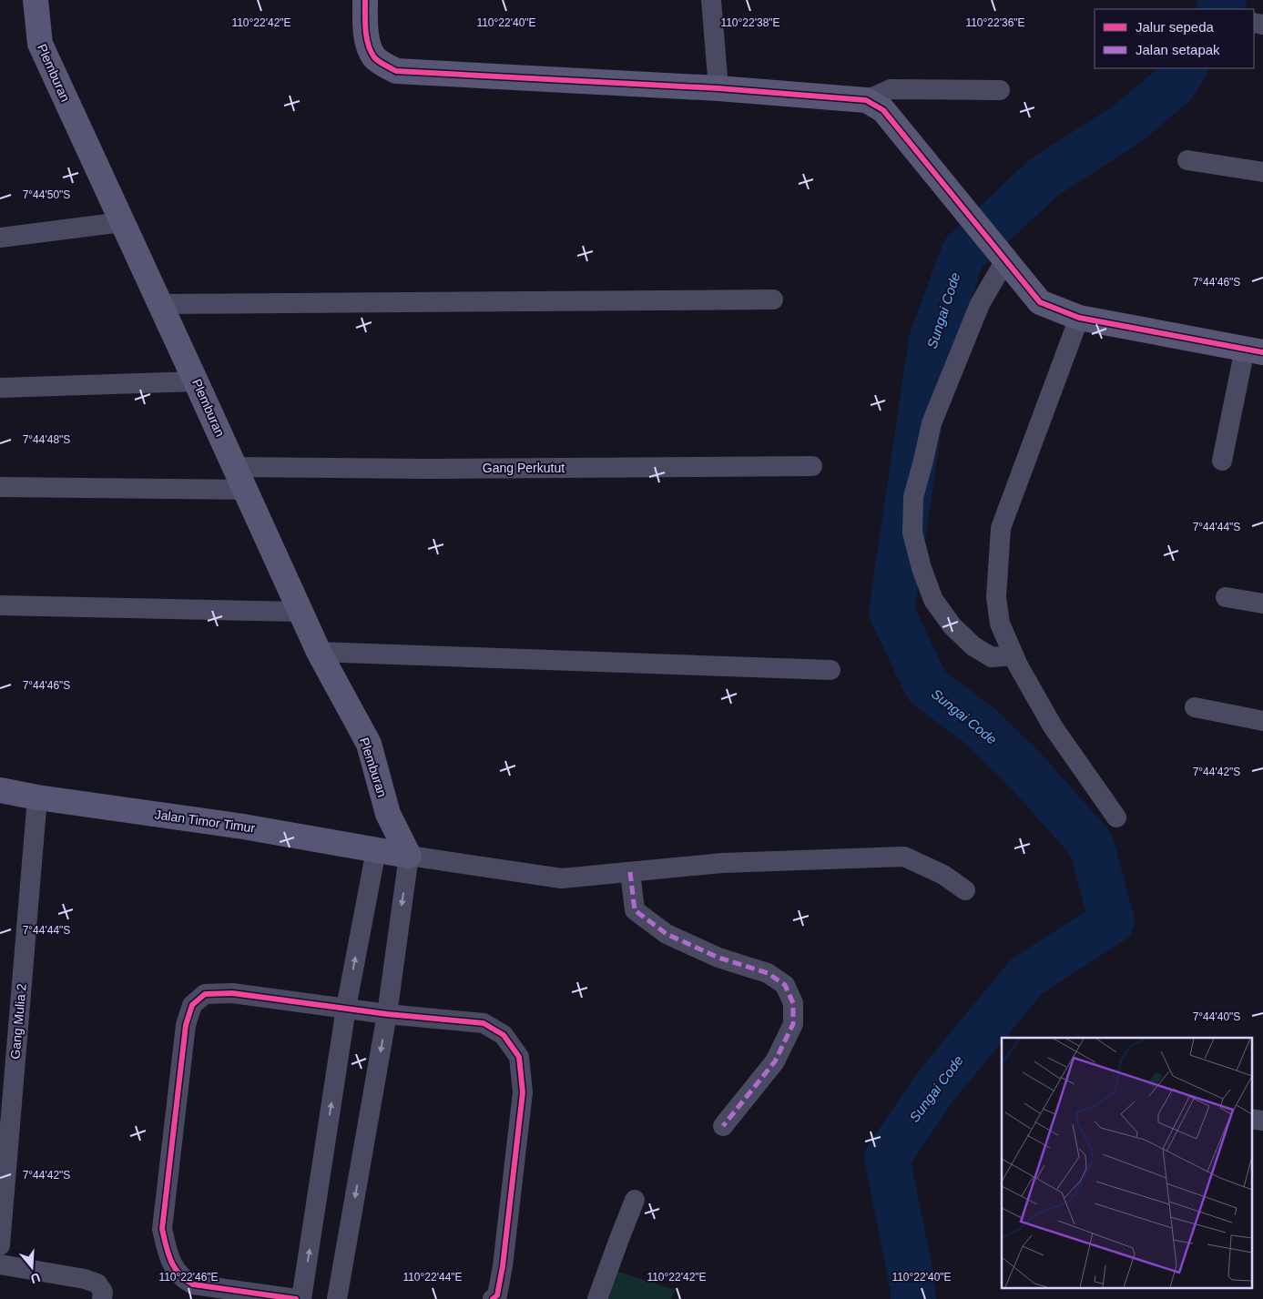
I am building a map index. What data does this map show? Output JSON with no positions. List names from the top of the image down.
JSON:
{
  "streets": {
    "street": [
      "Plemburan",
      "Gang Perkutut",
      "Jalan Timor Timur",
      "Gang Mulia 2"
    ]
  },
  "crossings": [
    ["Plemburan", "Gang Perkutut"],
    ["Plemburan", "Jalan Timor Timur"],
    ["Jalan Timor Timur", "Gang Mulia 2"]
  ],
  "water": ["Sungai Code"],
  "legend": ["Jalur sepeda", "Jalan setapak"],
  "north": "bottom",
  "coordinates": [
    "110°22'42\"E",
    "110°22'40\"E",
    "110°22'38\"E",
    "110°22'36\"E",
    "7°44'50\"S",
    "7°44'46\"S",
    "7°44'48\"S",
    "7°44'44\"S",
    "7°44'42\"S",
    "7°44'40\"S",
    "110°22'46\"E",
    "110°22'44\"E"
  ]
}
